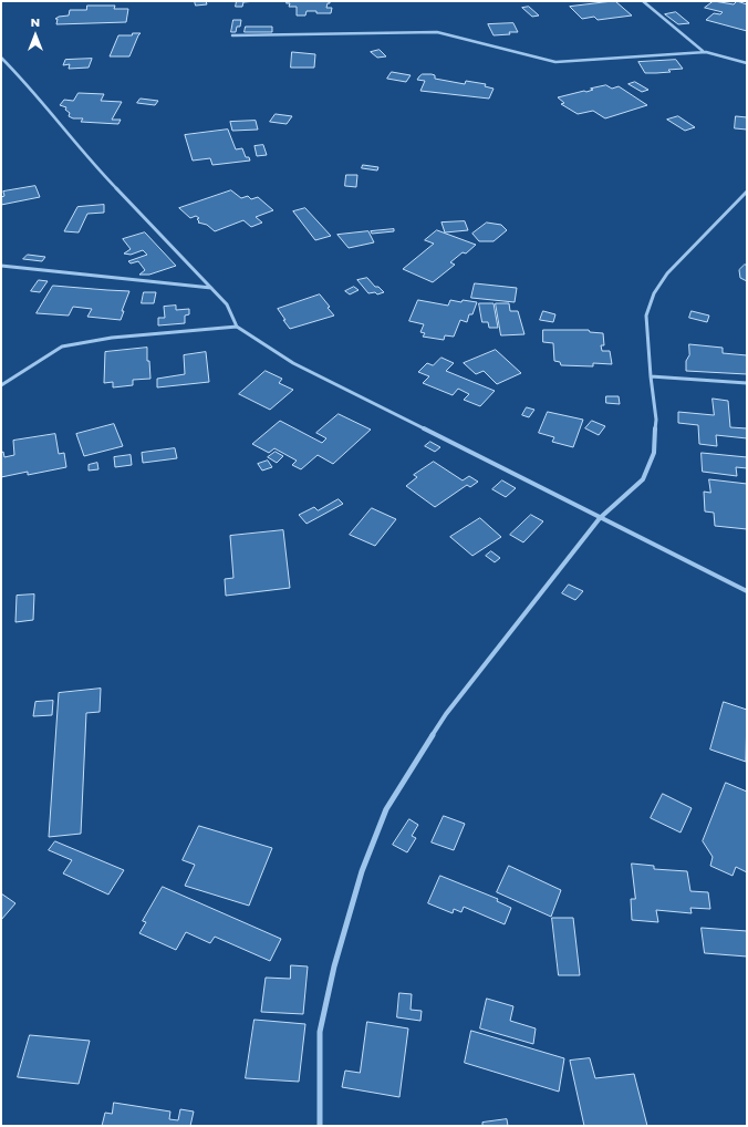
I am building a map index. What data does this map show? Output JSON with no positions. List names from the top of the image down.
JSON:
{
  "north": "top"
}
